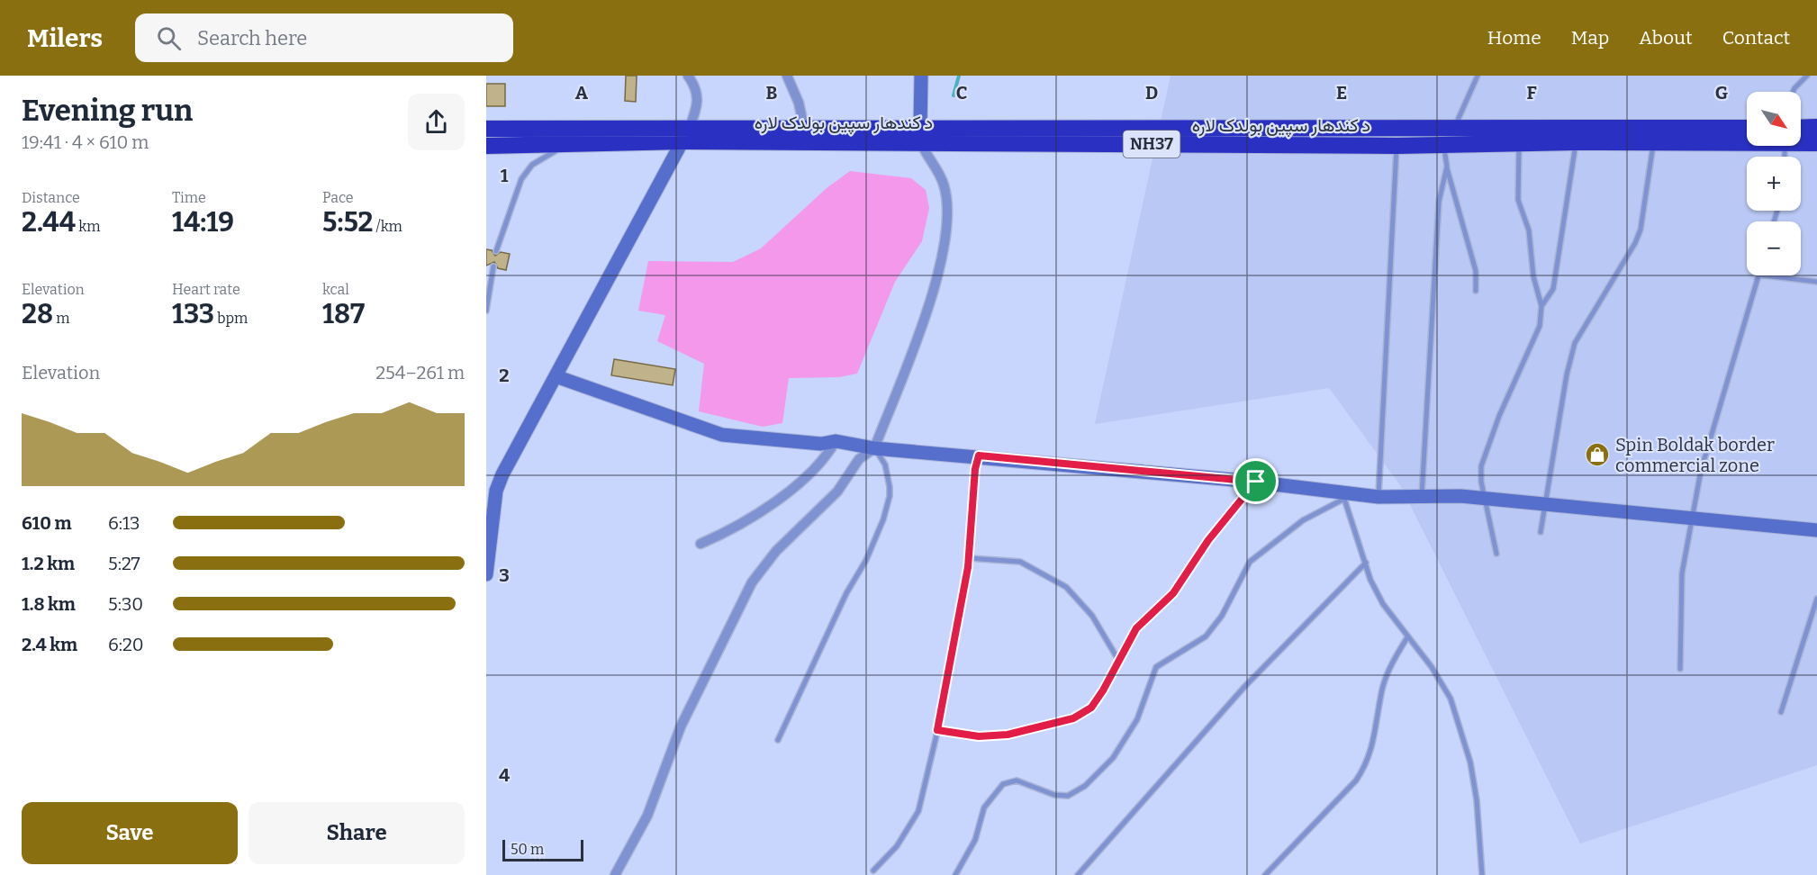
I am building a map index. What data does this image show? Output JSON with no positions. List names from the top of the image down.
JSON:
{
  "streets": {
    "highway": ["د کندهار سپین بولدک لاره", "NH37"]
  },
  "places": {
    "shop": ["Spin Boldak border commercial zone"]
  },
  "scale_bar": "50 m",
  "north": "bottom right",
  "page": {
    "header": "Milers",
    "search": "Search here",
    "nav": [
      "Home",
      "Map",
      "About",
      "Contact"
    ],
    "heading": ["Evening run", "19:41 · 4 × 610 m"],
    "map_buttons": ["+", "−"],
    "stats": [
      ["Distance", "2.44 km"],
      ["Time", "14:19"],
      ["Pace", "5:52 /km"],
      ["Elevation", "28 m"],
      ["Heart rate", "133 bpm"],
      ["kcal", "187"]
    ],
    "chart": ["Elevation", "254–261 m"],
    "list": [
      {
        "name": "610 m",
        "note": "6:13"
      },
      {
        "name": "1.2 km",
        "note": "5:27"
      },
      {
        "name": "1.8 km",
        "note": "5:30"
      },
      {
        "name": "2.4 km",
        "note": "6:20"
      }
    ],
    "buttons": ["Save", "Share"],
    "scale": "50 m"
  },
  "grid": {
    "columns": [
      "A",
      "B",
      "C",
      "D",
      "E",
      "F",
      "G"
    ],
    "rows": [
      "1",
      "2",
      "3",
      "4"
    ]
  }
}
